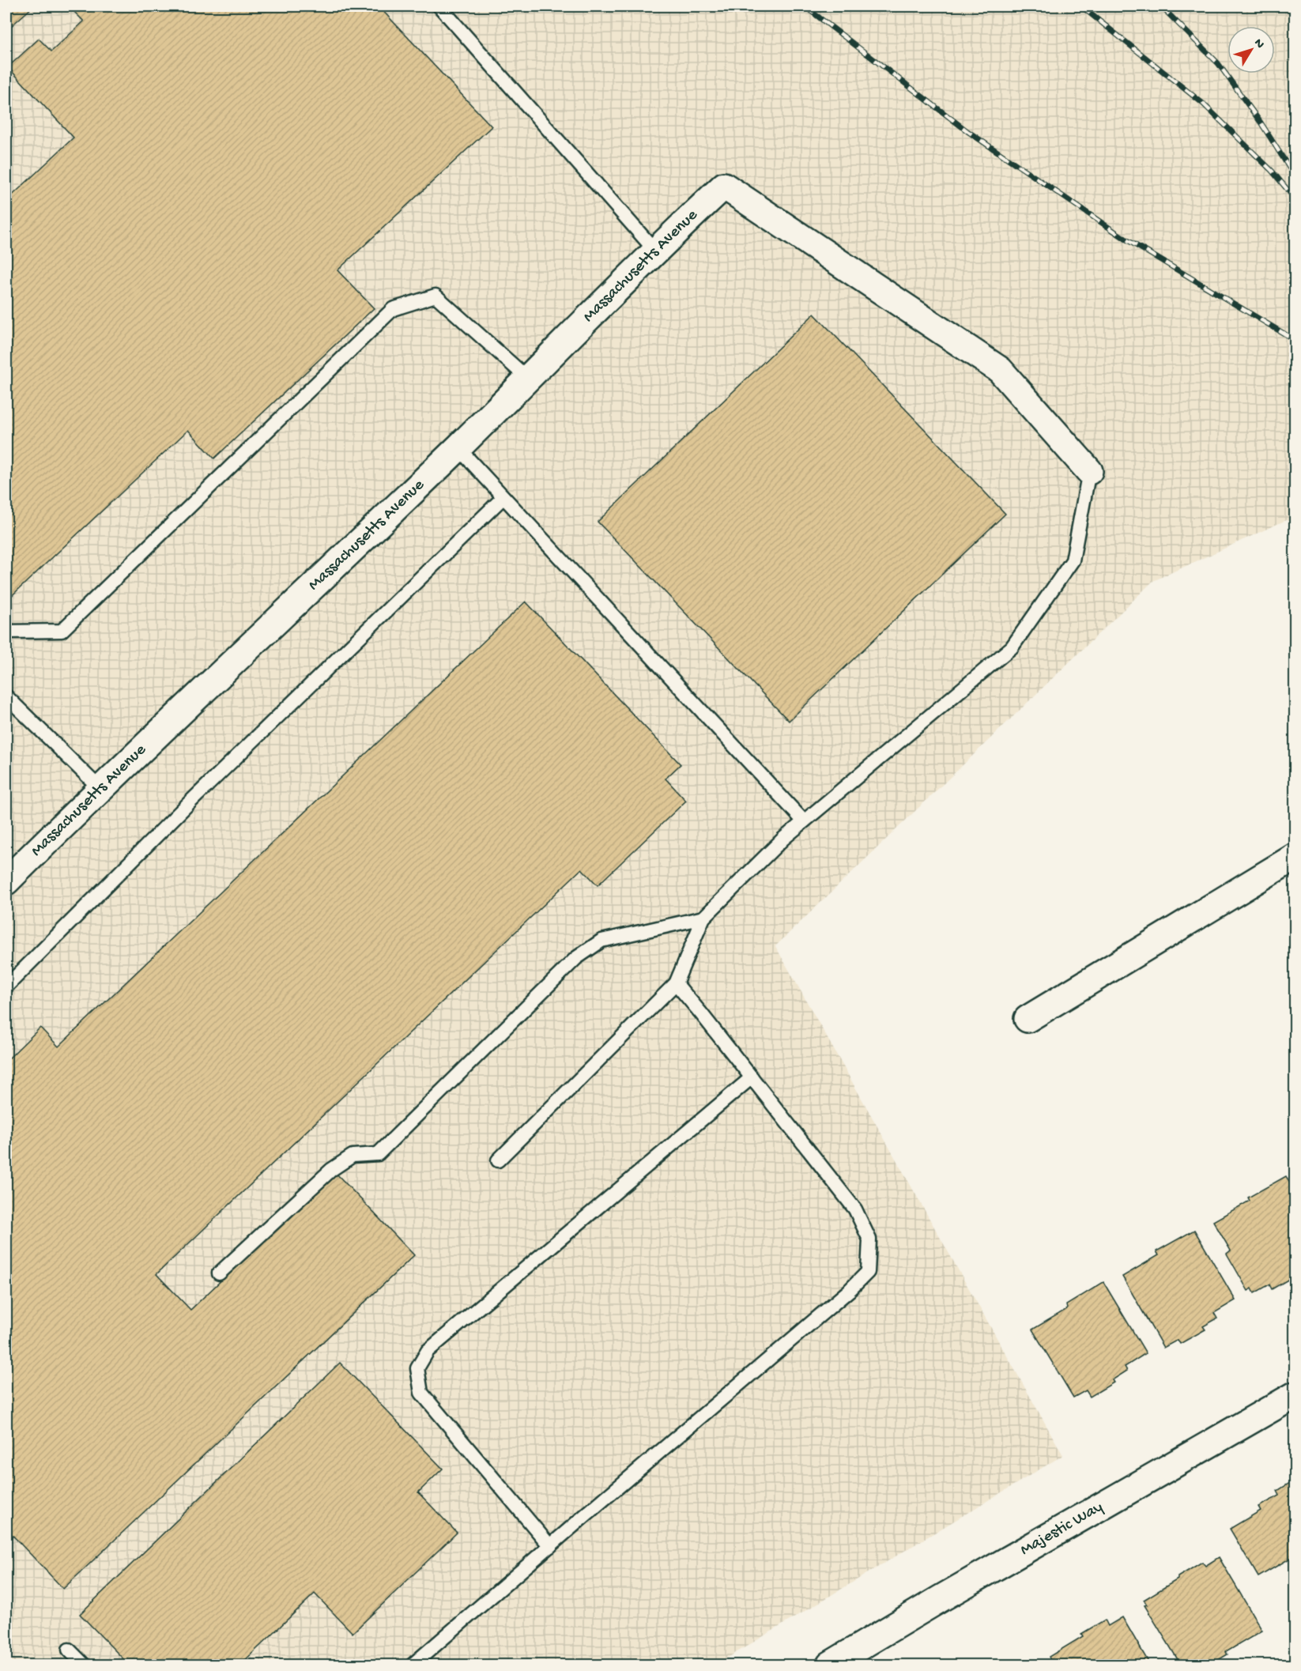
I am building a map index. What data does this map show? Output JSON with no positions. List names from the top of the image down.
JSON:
{
  "streets": {
    "street": ["Massachusetts Avenue", "Majestic Way"]
  },
  "north": "top right"
}
